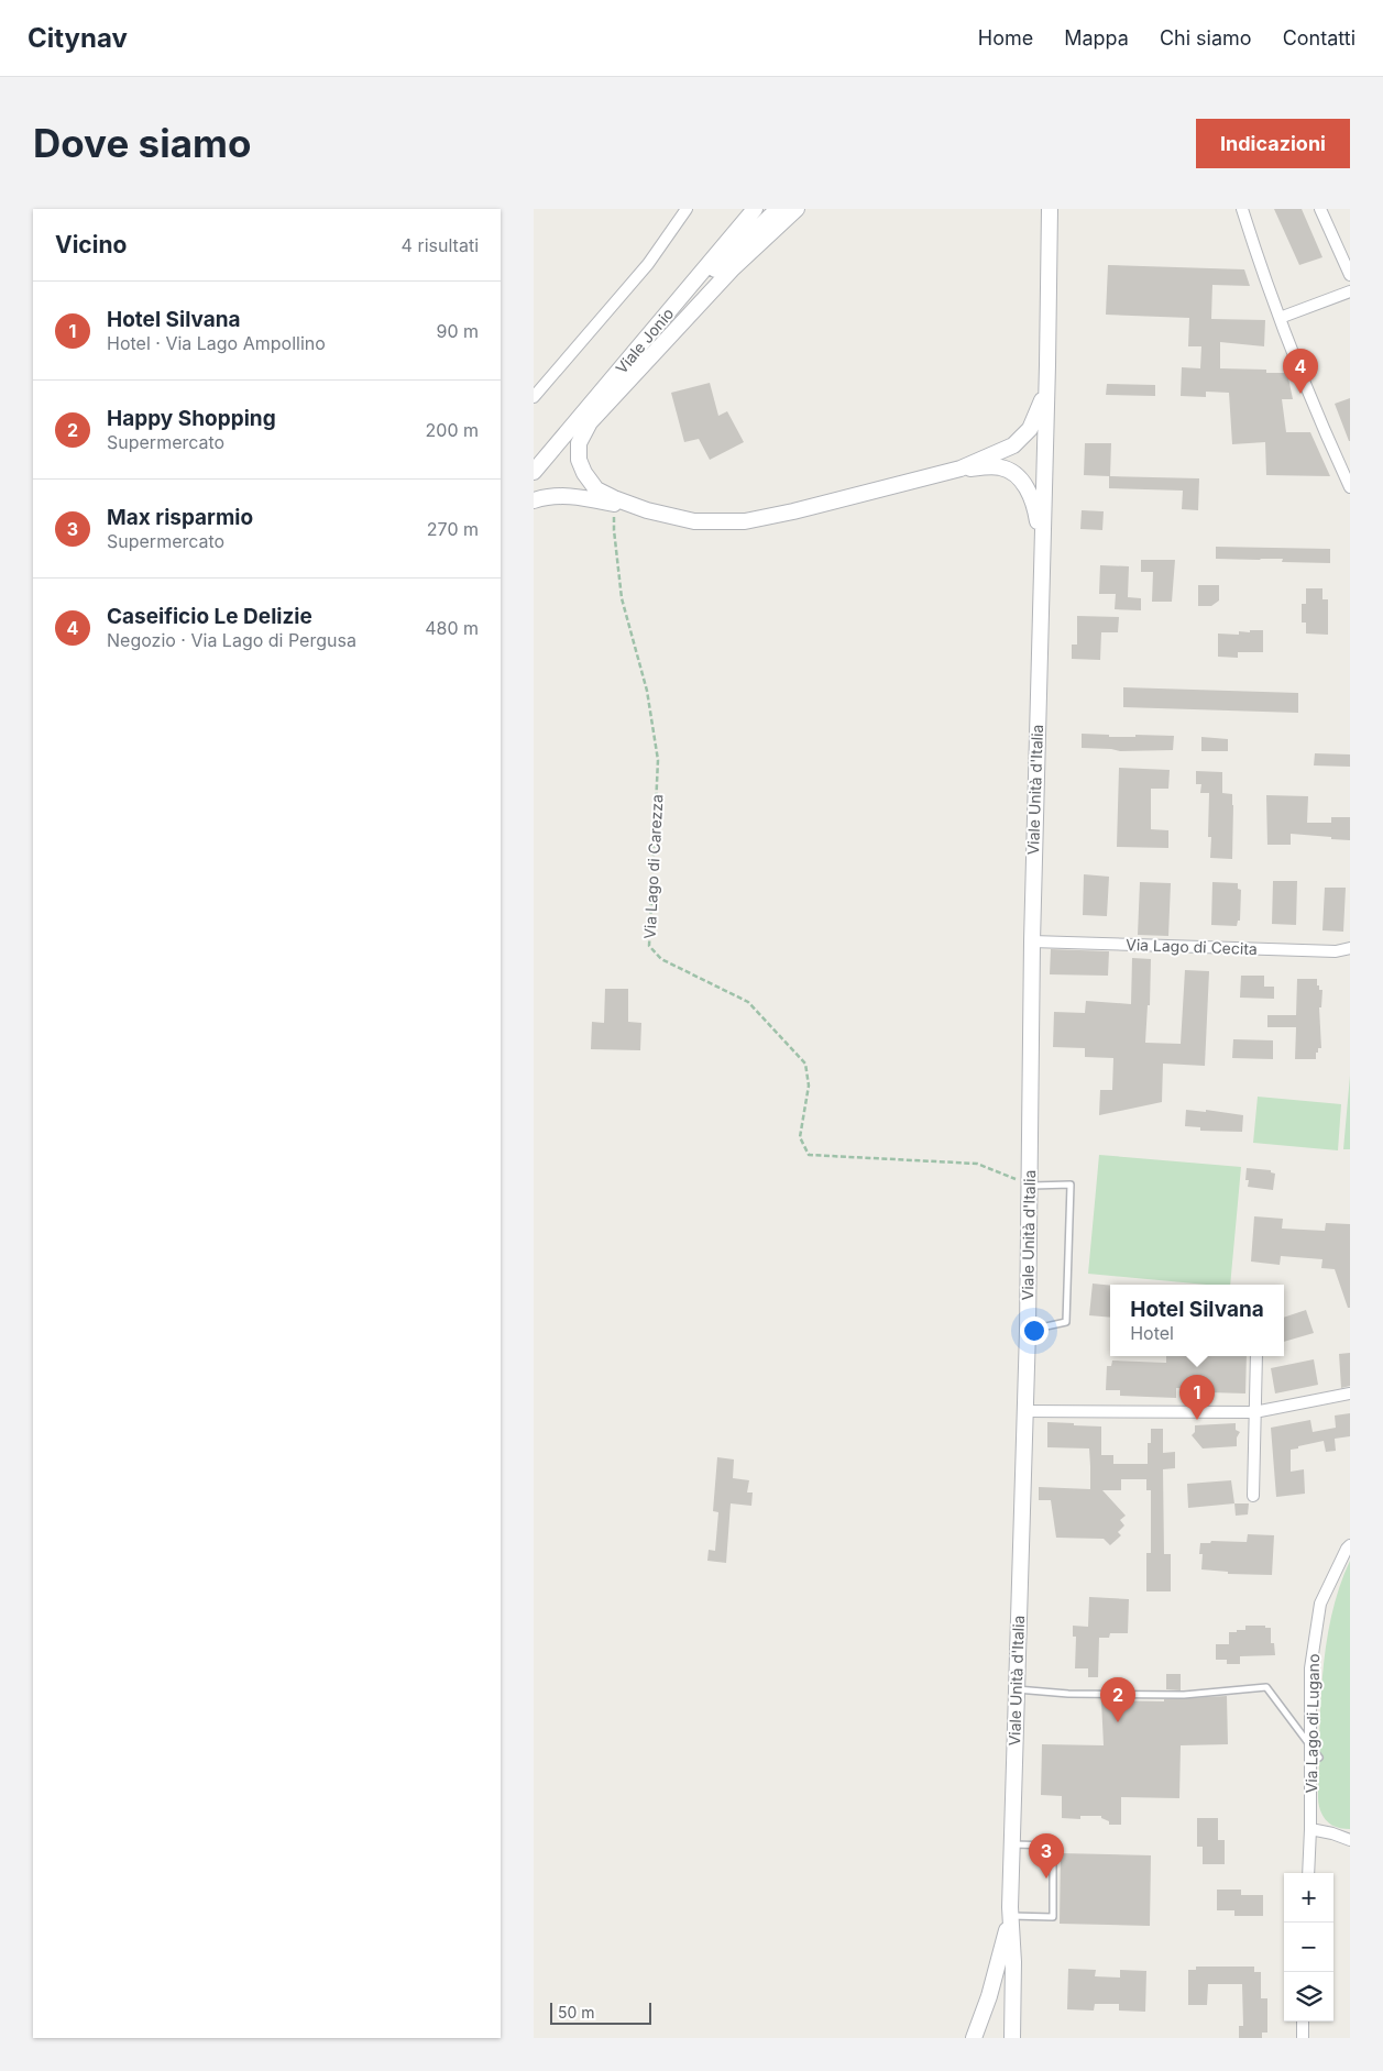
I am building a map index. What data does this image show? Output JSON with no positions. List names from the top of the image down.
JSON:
{
  "streets": {
    "main road": ["Viale Jonio", "Viale Unità d'Italia"],
    "street": ["Via Lago di Cecita", "Via Lago di Lugano"],
    "path": ["Via Lago di Carezza"]
  },
  "crossings": [
    ["Viale Unità d'Italia", "Via Lago di Carezza"],
    ["Viale Unità d'Italia", "Via Lago di Cecita"]
  ],
  "scale_bar": "50 m",
  "page": {
    "header": "Citynav",
    "nav": [
      "Home",
      "Mappa",
      "Chi siamo",
      "Contatti"
    ],
    "buttons": "Indicazioni",
    "title": "Dove siamo",
    "heading": ["Vicino", "4 risultati"],
    "list": [
      {
        "mark": "1",
        "name": "Hotel Silvana",
        "note": "Hotel · Via Lago Ampollino",
        "value": "90 m"
      },
      {
        "mark": "2",
        "name": "Happy Shopping",
        "note": "Supermercato",
        "value": "200 m"
      },
      {
        "mark": "3",
        "name": "Max risparmio",
        "note": "Supermercato",
        "value": "270 m"
      },
      {
        "mark": "4",
        "name": "Caseificio Le Delizie",
        "note": "Negozio · Via Lago di Pergusa",
        "value": "480 m"
      }
    ],
    "pins": [
      "4",
      "1",
      "2",
      "3"
    ],
    "popup": ["Hotel Silvana", "Hotel"],
    "map_buttons": ["+", "−"],
    "scale": "50 m"
  }
}
